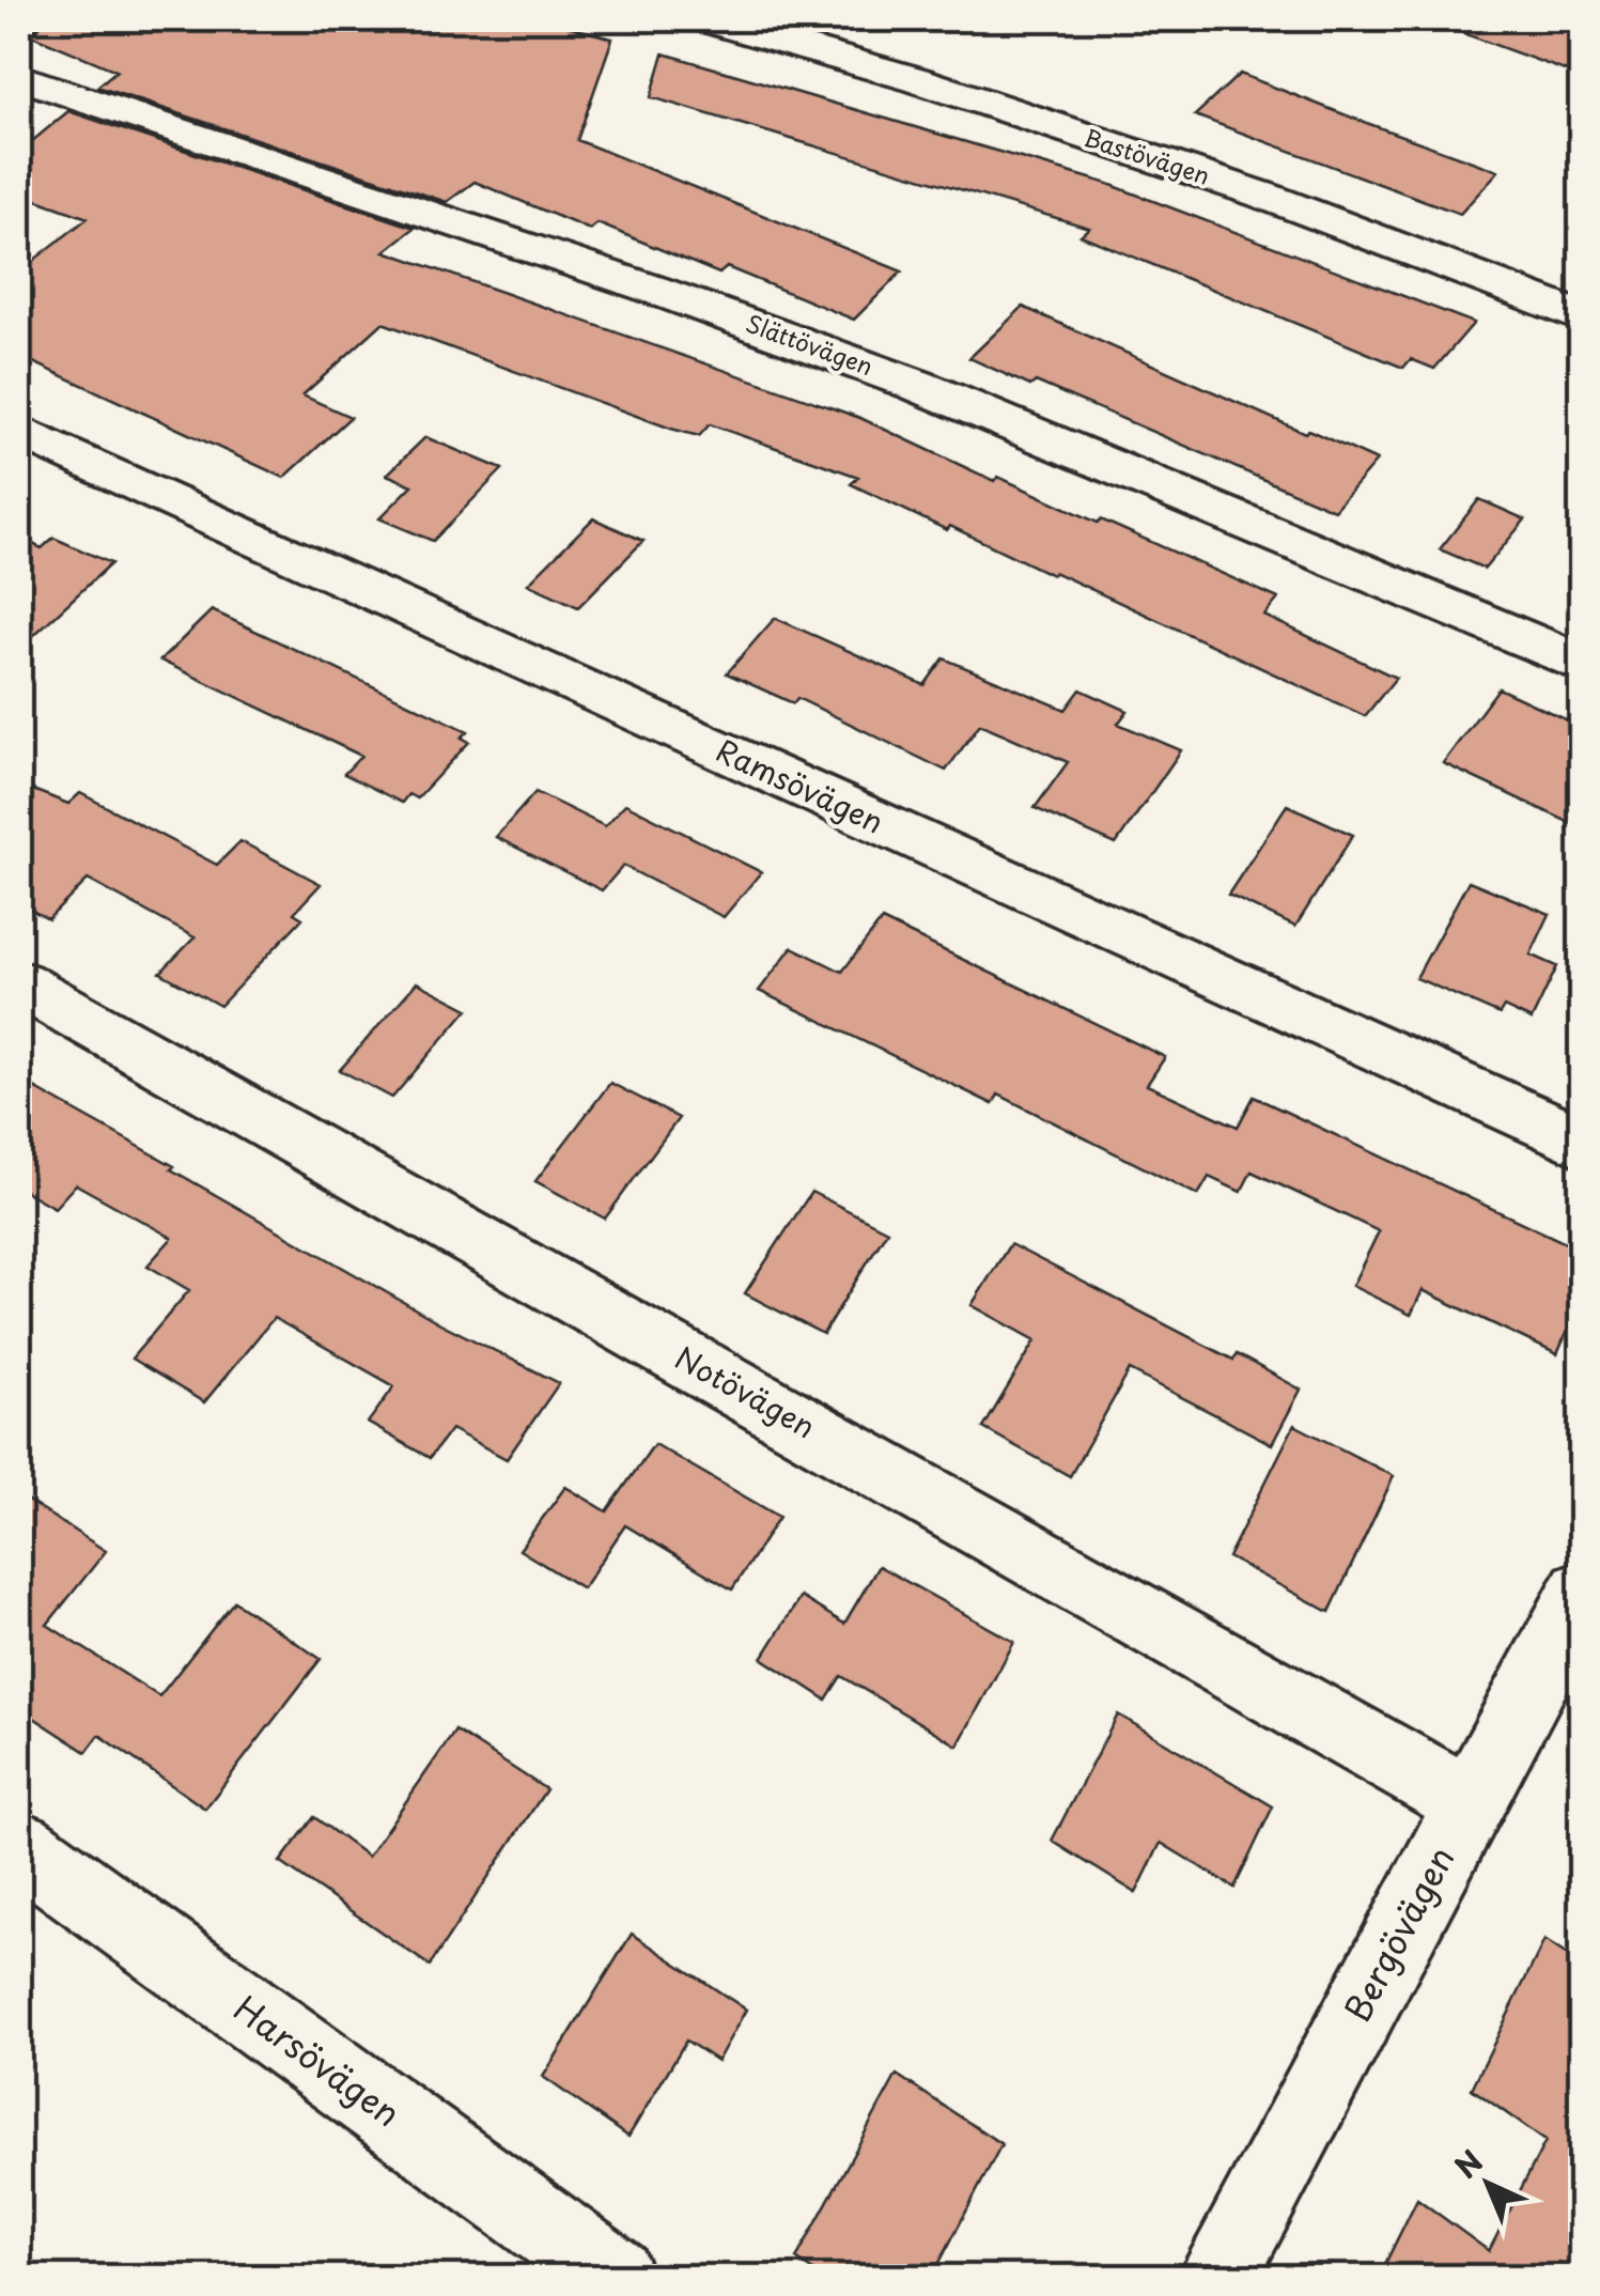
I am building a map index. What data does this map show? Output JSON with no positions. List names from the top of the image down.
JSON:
{
  "streets": {
    "street": [
      "Bastövägen",
      "Slättövägen",
      "Ramsövägen",
      "Notövägen",
      "Bergövägen",
      "Harsövägen"
    ]
  },
  "crossings": [
    ["Notövägen", "Bergövägen"]
  ],
  "north": "top left"
}
